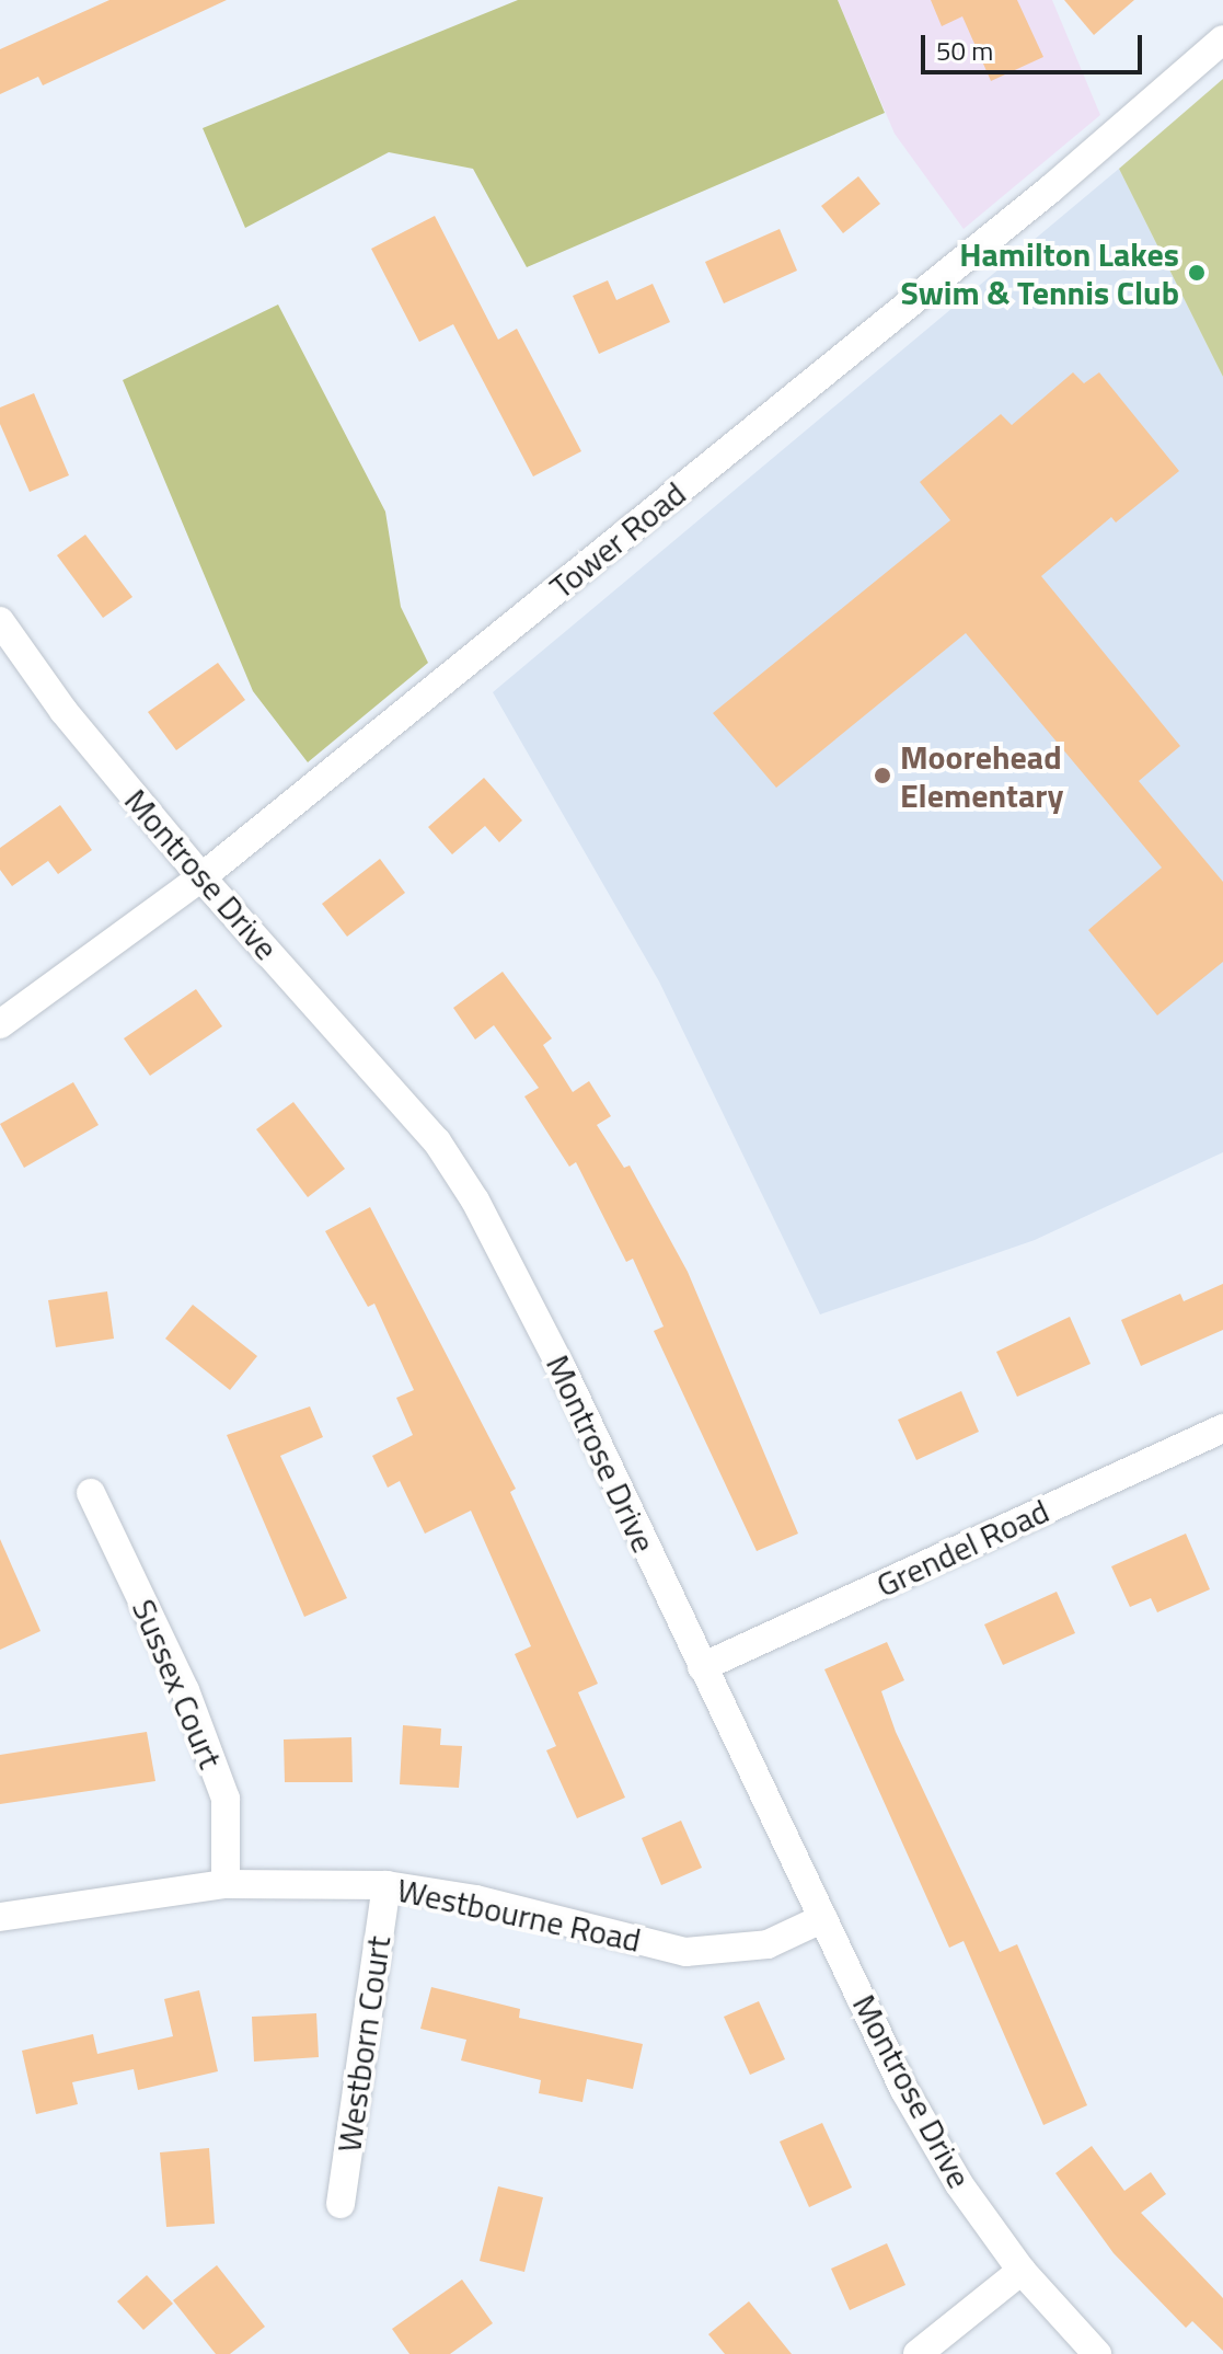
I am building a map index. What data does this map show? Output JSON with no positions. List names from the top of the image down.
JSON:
{
  "streets": {
    "street": [
      "Tower Road",
      "Montrose Drive",
      "Grendel Road",
      "Sussex Court",
      "Westbourne Road",
      "Westborn Court"
    ]
  },
  "crossings": [
    ["Tower Road", "Montrose Drive"],
    ["Montrose Drive", "Grendel Road"],
    ["Montrose Drive", "Westbourne Road"],
    ["Sussex Court", "Westbourne Road"],
    ["Westbourne Road", "Westborn Court"]
  ],
  "places": ["Hamilton Lakes Swim & Tennis Club", "Moorehead Elementary"],
  "scale_bar": "50 m"
}
